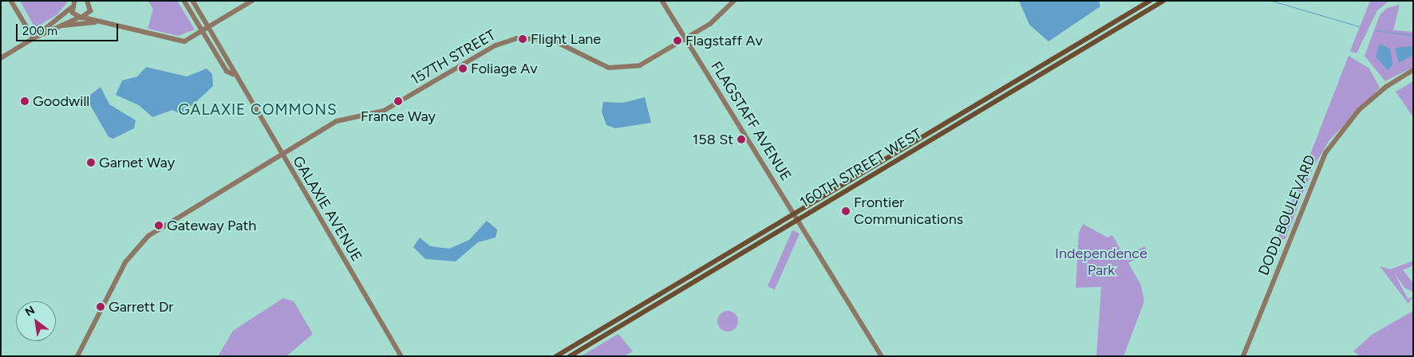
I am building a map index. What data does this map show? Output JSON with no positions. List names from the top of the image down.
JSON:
{
  "streets": {
    "main road": ["160TH STREET WEST"],
    "street": [
      "157TH STREET",
      "FLAGSTAFF AVENUE",
      "GALAXIE AVENUE",
      "DODD BOULEVARD"
    ]
  },
  "crossings": [
    ["157TH STREET", "FLAGSTAFF AVENUE"],
    ["157TH STREET", "GALAXIE AVENUE"],
    ["FLAGSTAFF AVENUE", "160TH STREET WEST"]
  ],
  "districts": ["GALAXIE COMMONS"],
  "parks": ["Independence Park"],
  "places": [
    "Flight Lane",
    "Flagstaff Av",
    "Foliage Av",
    "Goodwill",
    "France Way",
    "158 St",
    "Garnet Way",
    "Frontier Communications",
    "Gateway Path",
    "Garrett Dr"
  ],
  "scale_bar": "200 m",
  "north": "top left"
}
